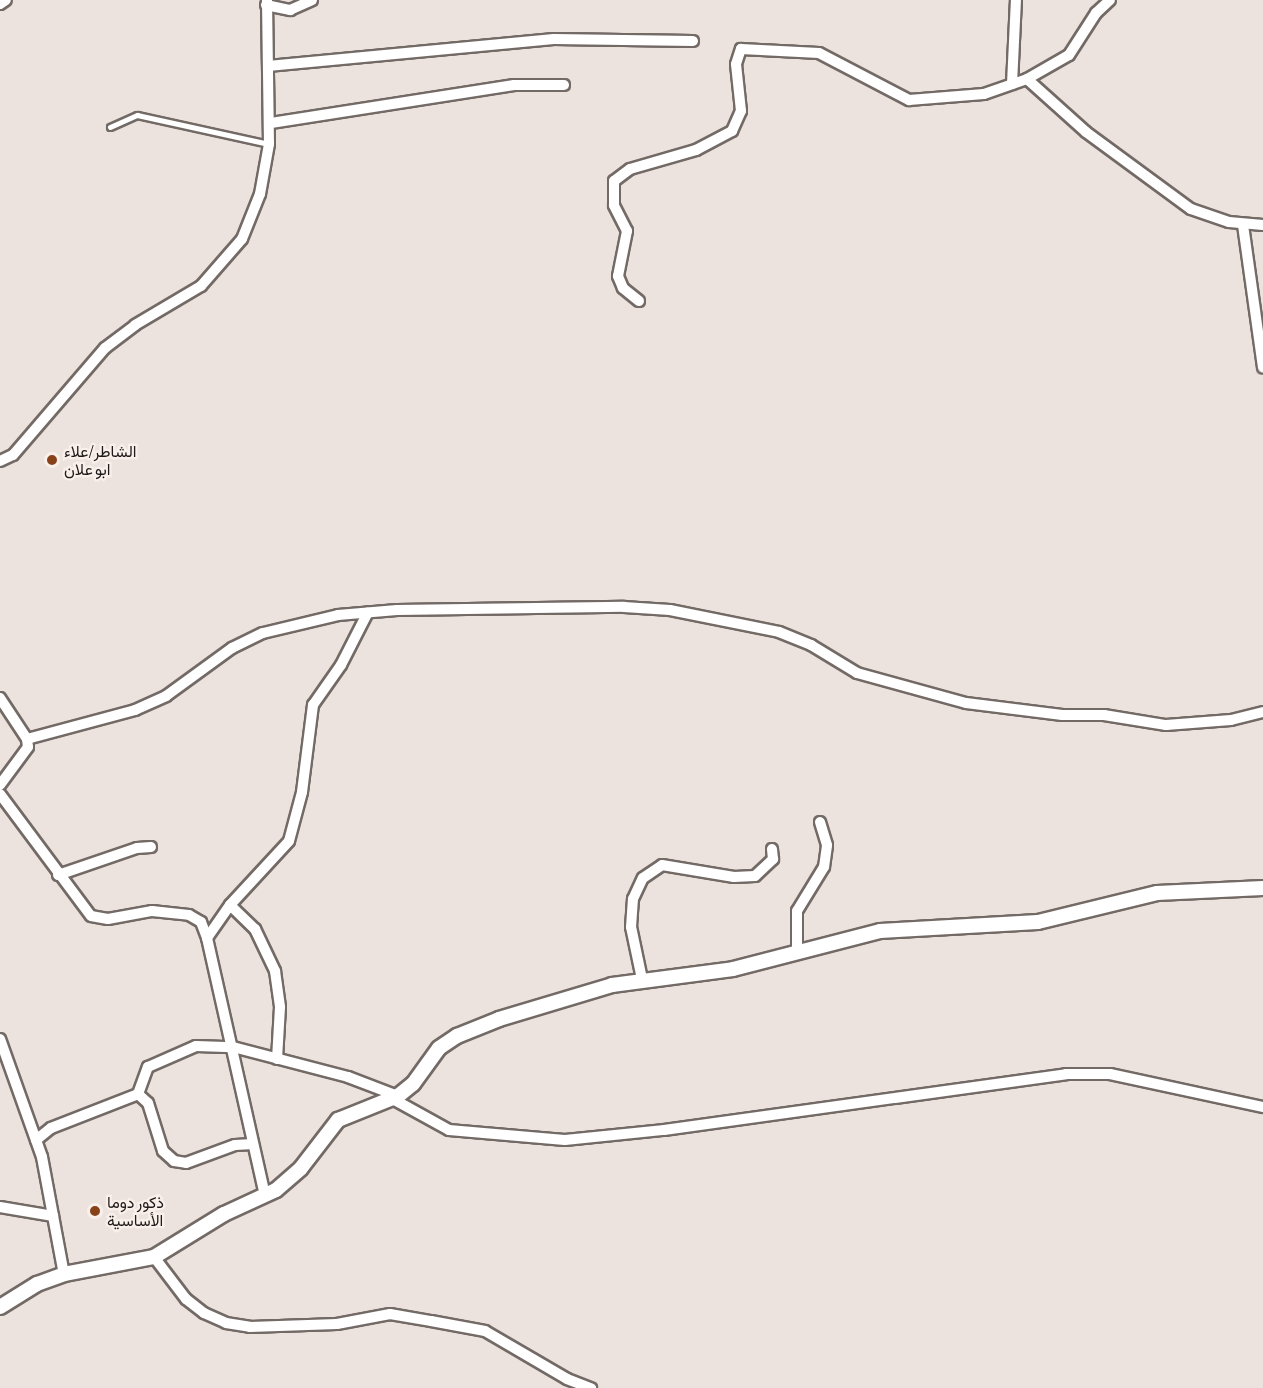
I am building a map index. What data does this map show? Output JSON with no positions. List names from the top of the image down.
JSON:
{
  "places": ["الشاطر/علاء ابو علان", "ذكور دوما الأساسية"]
}
